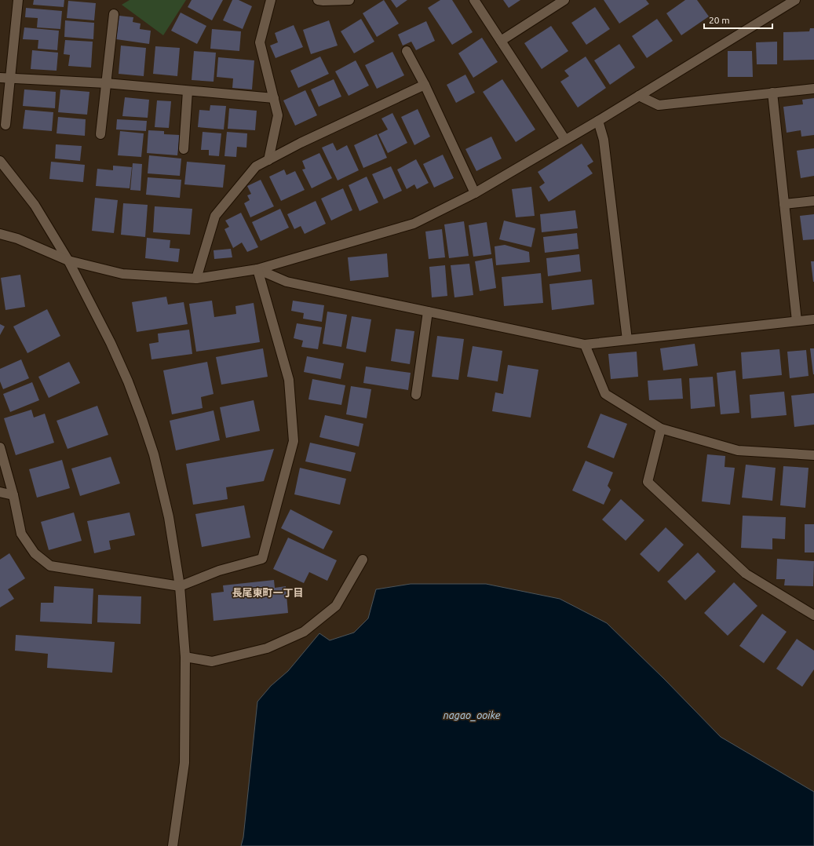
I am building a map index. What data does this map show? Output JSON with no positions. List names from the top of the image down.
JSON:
{
  "districts": ["長尾東町一丁目"],
  "water": ["nagao_ooike"],
  "scale_bar": "20 m"
}
